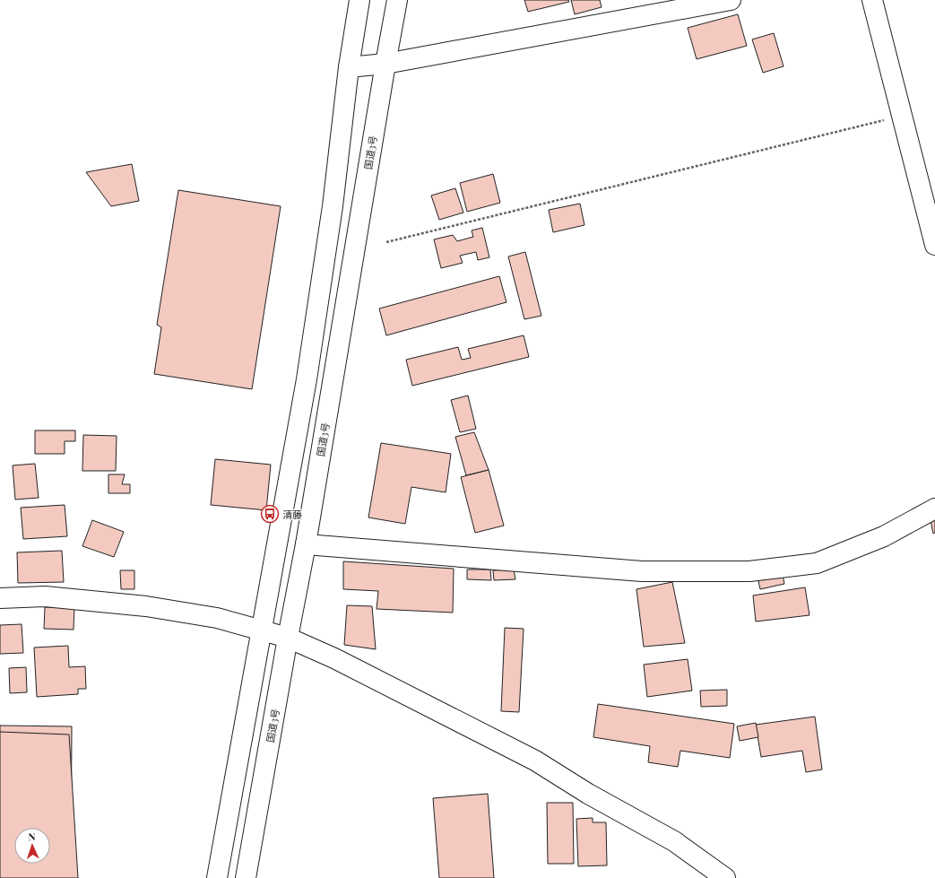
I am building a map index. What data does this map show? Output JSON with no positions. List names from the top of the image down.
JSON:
{
  "streets": {
    "main road": ["国道3号"]
  },
  "places": {
    "bus stop": ["清藤"]
  },
  "north": "top"
}
